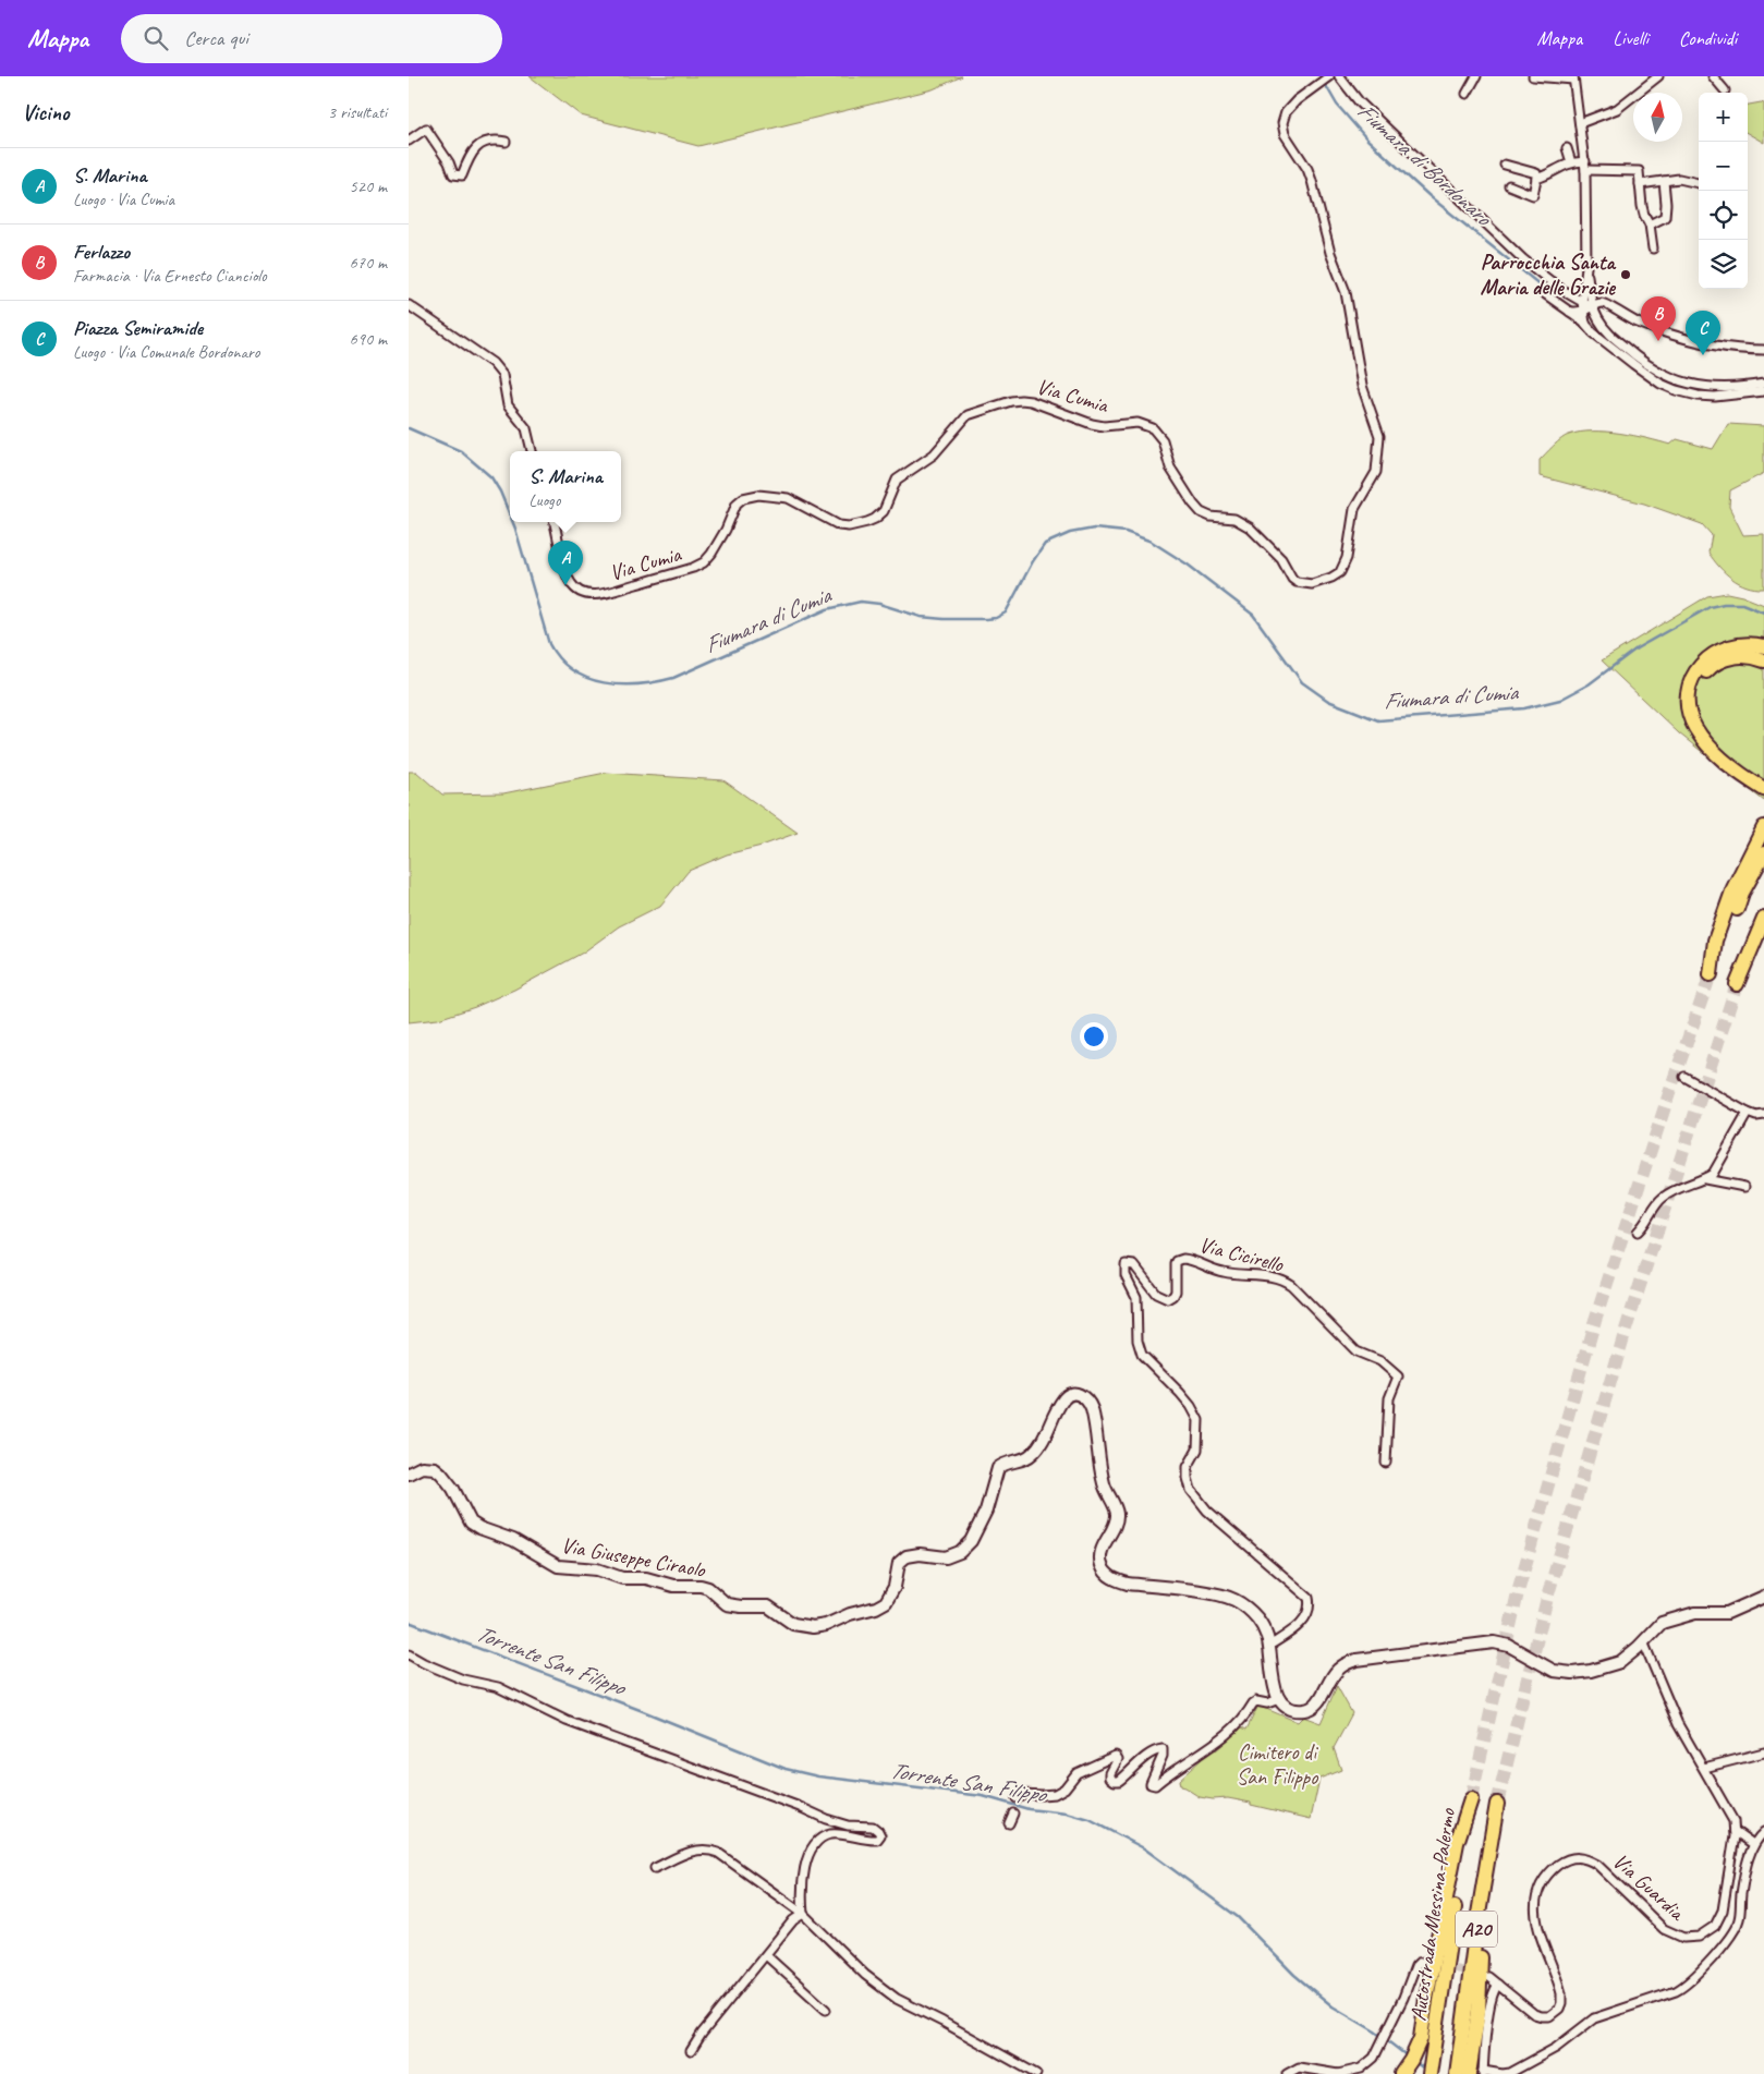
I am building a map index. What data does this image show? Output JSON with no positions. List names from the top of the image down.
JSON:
{
  "streets": {
    "highway": ["Autostrada Messina-Palermo", "A20"],
    "street": [
      "Via Cumia",
      "Via Cicirello",
      "Via Giuseppe Ciraolo",
      "Via Guardia"
    ]
  },
  "crossings": [
    ["Via Cicirello", "Via Giuseppe Ciraolo"]
  ],
  "water": ["Fiumara di Bordonaro", "Fiumara di Cumia", "Torrente San Filippo"],
  "parks": ["Cimitero di San Filippo"],
  "places": ["Parrocchia Santa Maria delle Grazie"],
  "north": "top",
  "page": {
    "header": "Mappa",
    "search": "Cerca qui",
    "nav": ["Mappa", "Livelli", "Condividi"],
    "heading": ["Vicino", "3 risultati"],
    "map_buttons": ["+", "−"],
    "list": [
      {
        "mark": "A",
        "name": "S. Marina",
        "note": "Luogo · Via Cumia",
        "value": "520 m"
      },
      {
        "mark": "B",
        "name": "Ferlazzo",
        "note": "Farmacia · Via Ernesto Cianciolo",
        "value": "670 m"
      },
      {
        "mark": "C",
        "name": "Piazza Semiramide",
        "note": "Luogo · Via Comunale Bordonaro",
        "value": "690 m"
      }
    ],
    "pins": ["B", "C", "A"],
    "popup": ["S. Marina", "Luogo"]
  }
}
